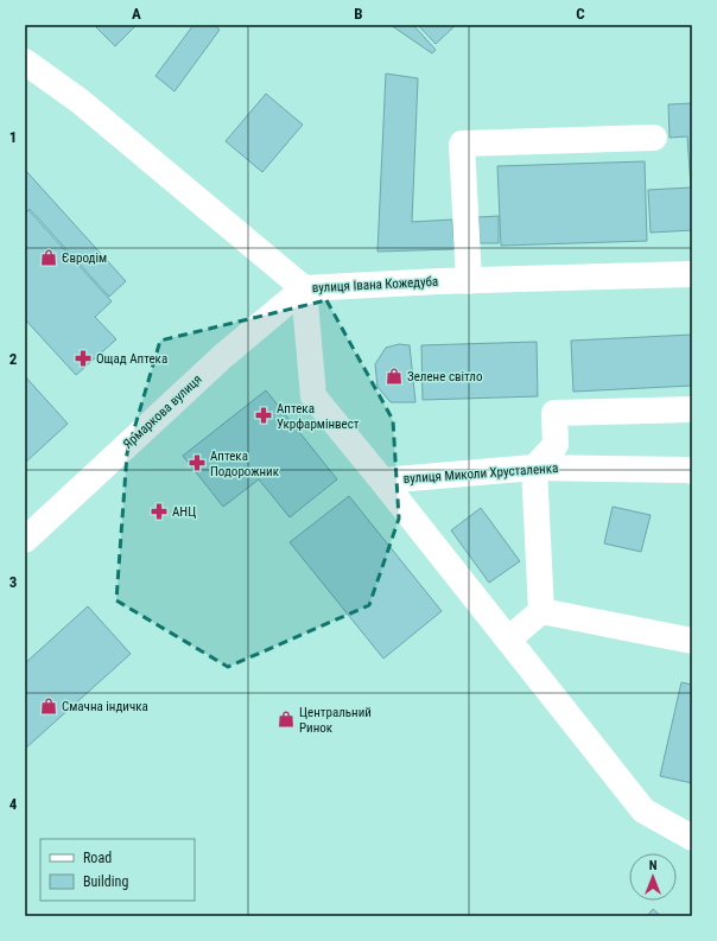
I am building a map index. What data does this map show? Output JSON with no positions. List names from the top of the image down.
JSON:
{
  "streets": {
    "street": ["вулиця Івана Кожедуба", "Ярмаркова вулиця", "вулиця Миколи Хрусталенка"]
  },
  "crossings": [
    ["вулиця Івана Кожедуба", "Ярмаркова вулиця"],
    ["вулиця Івана Кожедуба", "вулиця Миколи Хрусталенка"],
    ["Ярмаркова вулиця", "вулиця Миколи Хрусталенка"]
  ],
  "places": {
    "shop": [
      "Євродім",
      "Зелене світло",
      "Смачна індичка",
      "Центральний Ринок"
    ],
    "pharmacy": [
      "Ощад Аптека",
      "Аптека Укрфармінвест",
      "Аптека Подорожник",
      "АНЦ"
    ]
  },
  "legend": ["Road", "Building"],
  "north": "top",
  "grid": {
    "columns": ["A", "B", "C"],
    "rows": [
      "1",
      "2",
      "3",
      "4"
    ]
  }
}
